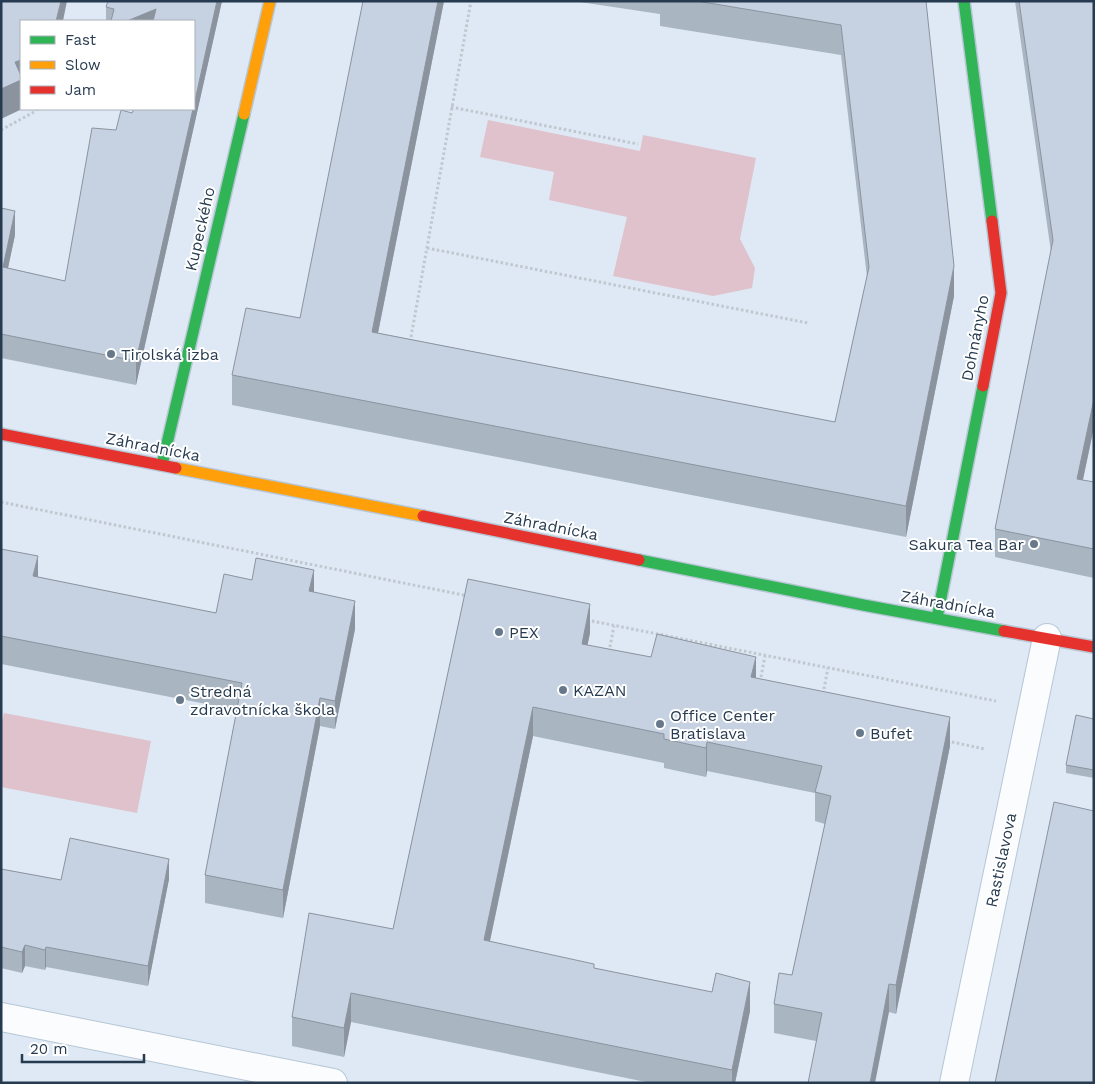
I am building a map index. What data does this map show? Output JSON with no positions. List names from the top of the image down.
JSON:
{
  "streets": {
    "street": [
      "Kupeckého",
      "Dohnányho",
      "Záhradnícka",
      "Rastislavova"
    ]
  },
  "crossings": [
    ["Kupeckého", "Záhradnícka"],
    ["Dohnányho", "Záhradnícka"],
    ["Záhradnícka", "Rastislavova"]
  ],
  "places": [
    "Tirolská izba",
    "Sakura Tea Bar",
    "PEX",
    "KAZAN",
    "Stredná zdravotnícka škola",
    "Office Center Bratislava",
    "Bufet"
  ],
  "legend": ["Fast", "Slow", "Jam"],
  "scale_bar": "20 m"
}
